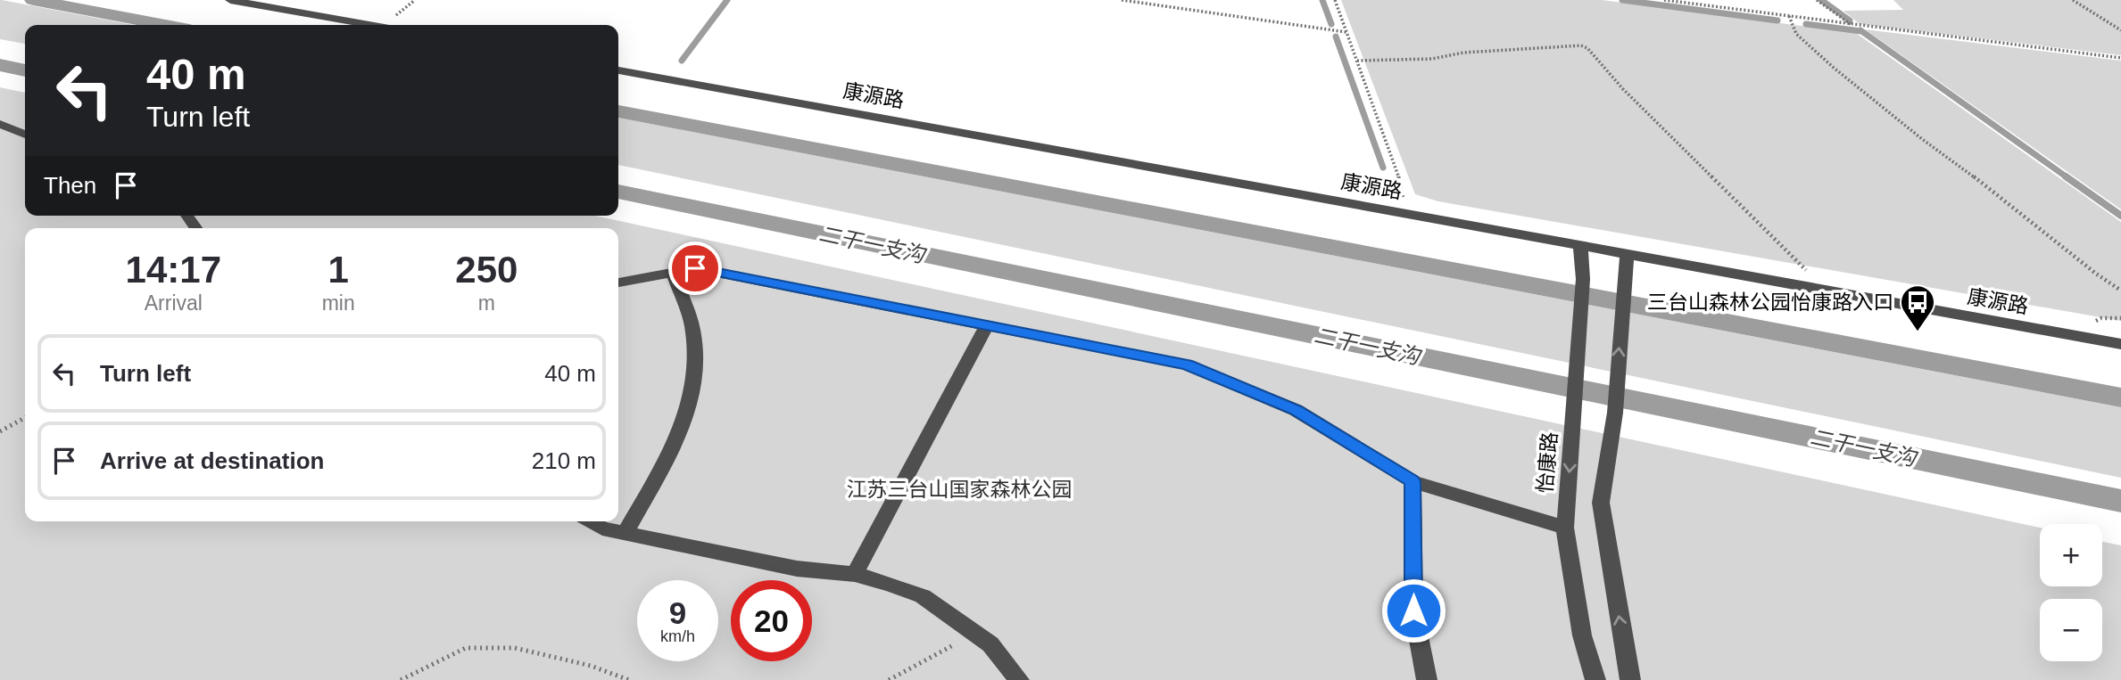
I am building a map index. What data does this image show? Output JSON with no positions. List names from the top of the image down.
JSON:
{
  "streets": {
    "street": ["康源路", "怡康路"]
  },
  "crossings": [
    ["康源路", "怡康路"]
  ],
  "water": ["二干一支沟"],
  "parks": ["江苏三台山国家森林公园"],
  "places": {
    "bus stop": ["三台山森林公园怡康路入口"]
  },
  "page": {
    "turn": ["40 m", "Turn left"],
    "then": "Then",
    "eta": [
      "14:17",
      "Arrival",
      "1",
      "min",
      "250",
      "m"
    ],
    "list": [
      {
        "name": "Turn left",
        "value": "40 m"
      },
      {
        "name": "Arrive at destination",
        "value": "210 m"
      }
    ],
    "map_buttons": ["+", "−"],
    "speed": "9 km/h",
    "limit": "20"
  }
}
